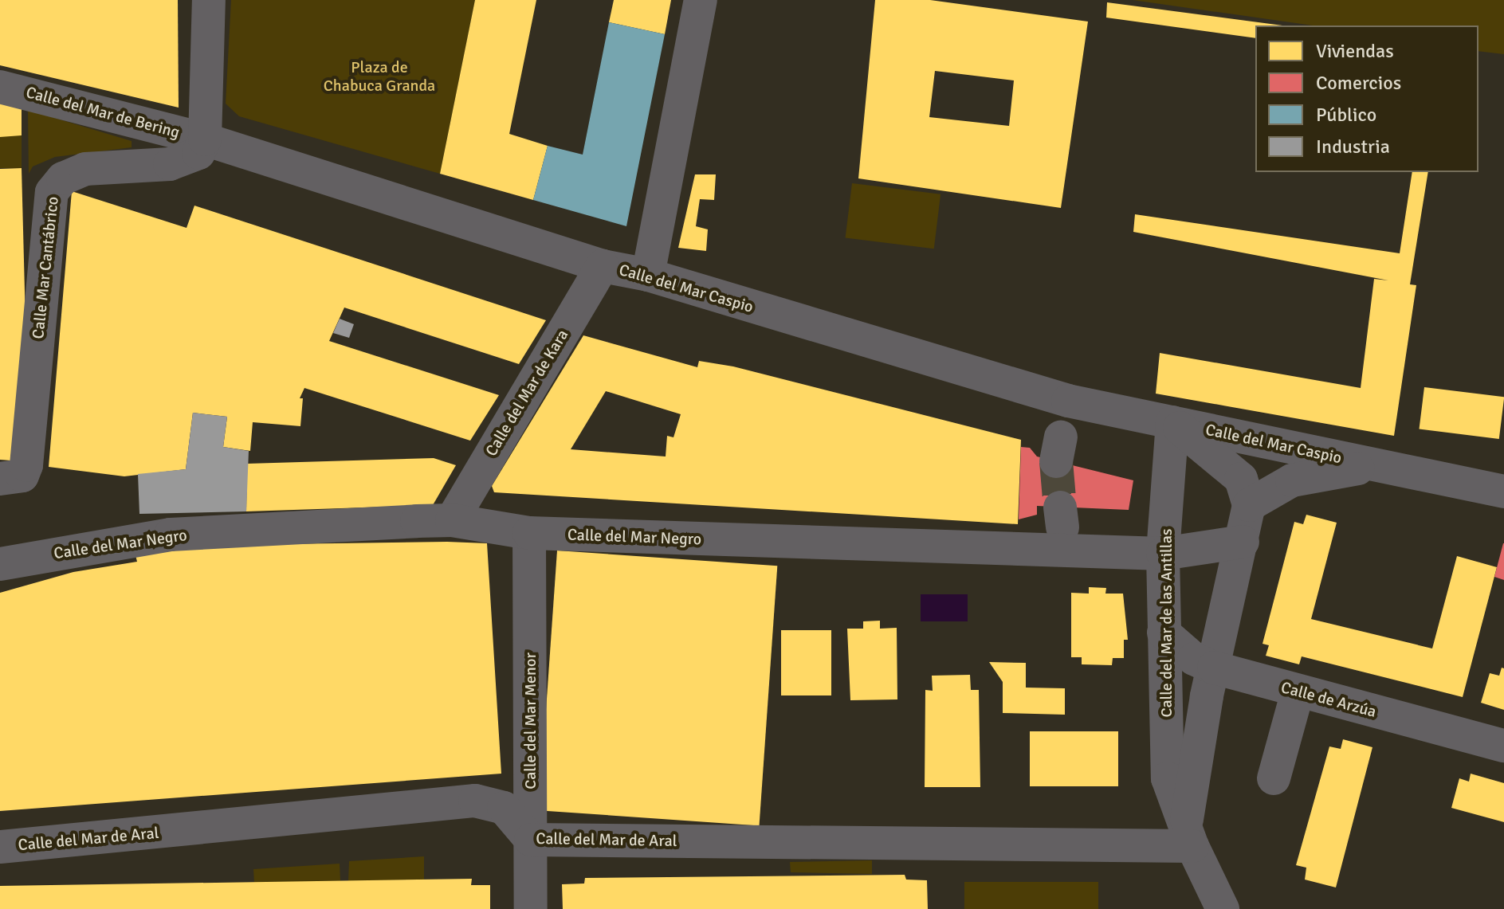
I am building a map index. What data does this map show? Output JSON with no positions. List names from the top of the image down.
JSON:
{
  "streets": {
    "street": [
      "Calle del Mar de Bering",
      "Calle Mar Cantábrico",
      "Calle del Mar Caspio",
      "Calle del Mar de Kara",
      "Calle del Mar Negro",
      "Calle del Mar de las Antillas",
      "Calle de Arzúa",
      "Calle del Mar Menor",
      "Calle del Mar de Aral"
    ]
  },
  "crossings": [
    ["Calle del Mar de Bering", "Calle Mar Cantábrico"],
    ["Calle del Mar de Bering", "Calle del Mar Caspio"],
    ["Calle Mar Cantábrico", "Calle del Mar Caspio"],
    ["Calle del Mar Caspio", "Calle del Mar de Kara"],
    ["Calle del Mar Caspio", "Calle del Mar de las Antillas"],
    ["Calle del Mar de Kara", "Calle del Mar Negro"],
    ["Calle del Mar Negro", "Calle del Mar de las Antillas"],
    ["Calle del Mar Negro", "Calle del Mar Menor"],
    ["Calle del Mar de las Antillas", "Calle de Arzúa"],
    ["Calle del Mar de las Antillas", "Calle del Mar de Aral"],
    ["Calle del Mar Menor", "Calle del Mar de Aral"]
  ],
  "parks": ["Plaza de Chabuca Granda"],
  "legend": [
    "Viviendas",
    "Comercios",
    "Público",
    "Industria"
  ]
}
